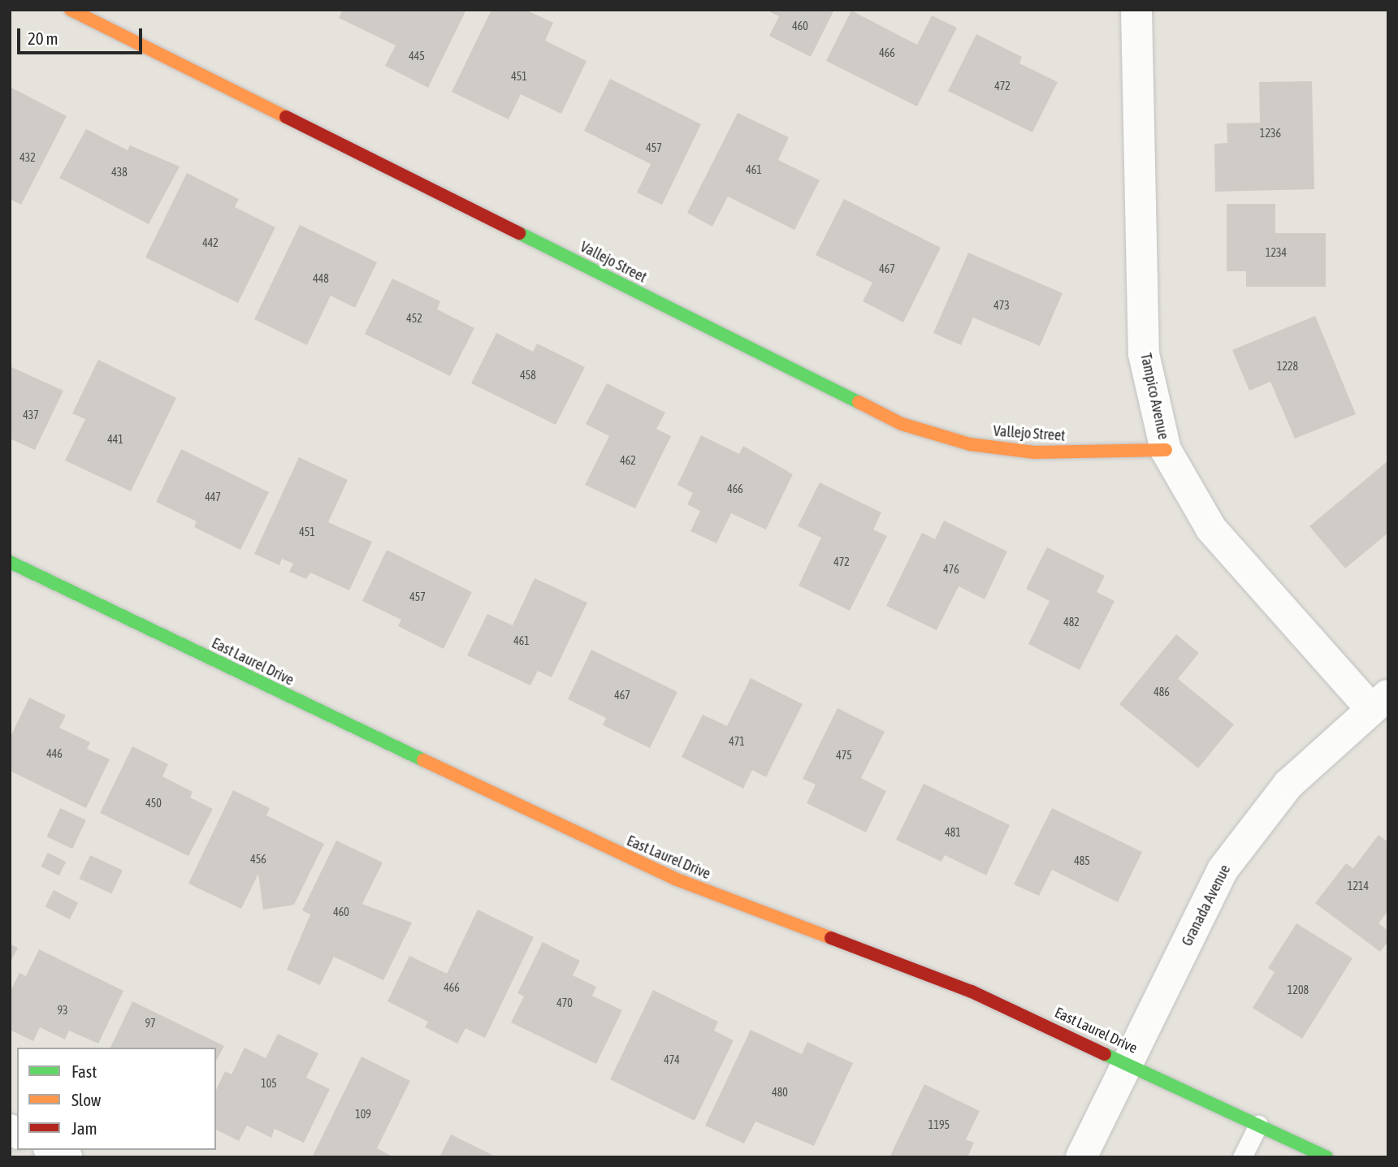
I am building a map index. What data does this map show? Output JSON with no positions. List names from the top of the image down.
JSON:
{
  "streets": {
    "main road": ["Vallejo Street", "East Laurel Drive"],
    "street": ["Tampico Avenue", "Granada Avenue"]
  },
  "crossings": [
    ["Vallejo Street", "Tampico Avenue"],
    ["Tampico Avenue", "Granada Avenue"],
    ["East Laurel Drive", "Granada Avenue"]
  ],
  "house_numbers": [
    "460",
    "466",
    "445",
    "451",
    "472",
    "1236",
    "457",
    "432",
    "461",
    "438",
    "442",
    "1234",
    "467",
    "448",
    "473",
    "452",
    "1228",
    "458",
    "437",
    "441",
    "462",
    "466",
    "447",
    "451",
    "472",
    "476",
    "457",
    "482",
    "461",
    "486",
    "467",
    "471",
    "446",
    "475",
    "450",
    "481",
    "456",
    "485",
    "1214",
    "460",
    "466",
    "1208",
    "470",
    "93",
    "97",
    "474",
    "105",
    "480",
    "109",
    "1195"
  ],
  "legend": ["Fast", "Slow", "Jam"],
  "scale_bar": "20 m"
}
